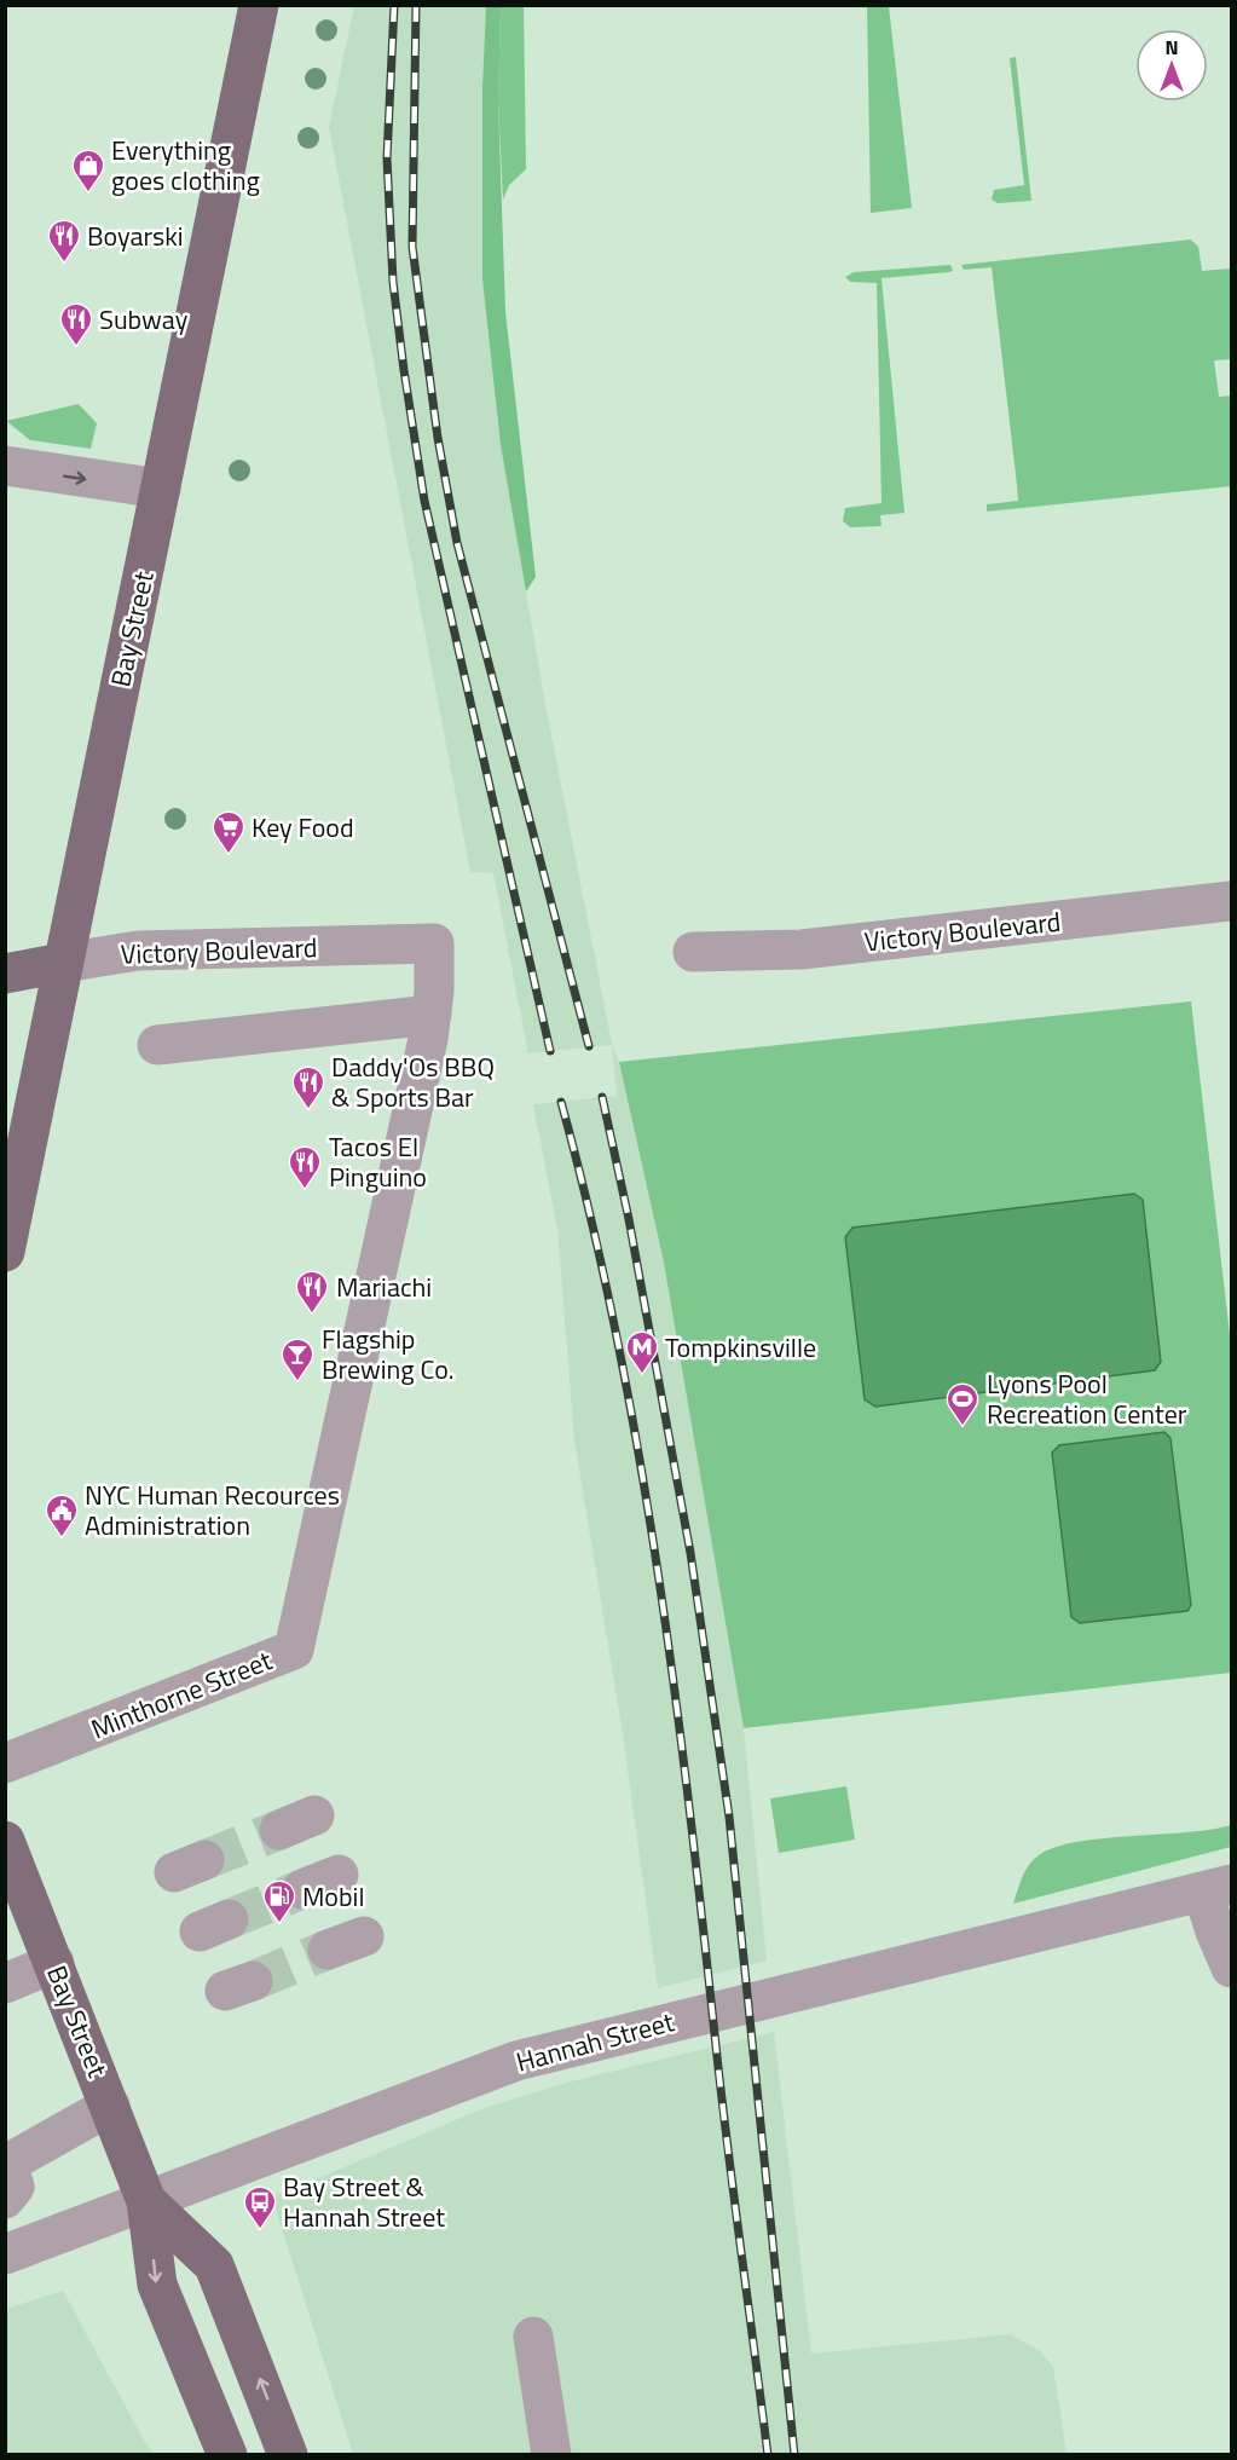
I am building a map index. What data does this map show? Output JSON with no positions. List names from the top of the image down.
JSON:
{
  "streets": {
    "main road": ["Bay Street", "Victory Boulevard"],
    "street": ["Minthorne Street", "Hannah Street"]
  },
  "crossings": [
    ["Bay Street", "Victory Boulevard"],
    ["Bay Street", "Hannah Street"],
    ["Victory Boulevard", "Minthorne Street"]
  ],
  "places": {
    "shop": ["Everything goes clothing"],
    "restaurant": [
      "Boyarski",
      "Subway",
      "Daddy'Os BBQ & Sports Bar",
      "Tacos El Pinguino",
      "Mariachi"
    ],
    "supermarket": ["Key Food"],
    "metro station": ["Tompkinsville"],
    "bar": ["Flagship Brewing Co."],
    "sports": ["Lyons Pool Recreation Center"],
    "public building": ["NYC Human Recources Administration"],
    "fuel station": ["Mobil"],
    "bus stop": ["Bay Street & Hannah Street"]
  },
  "north": "top"
}
